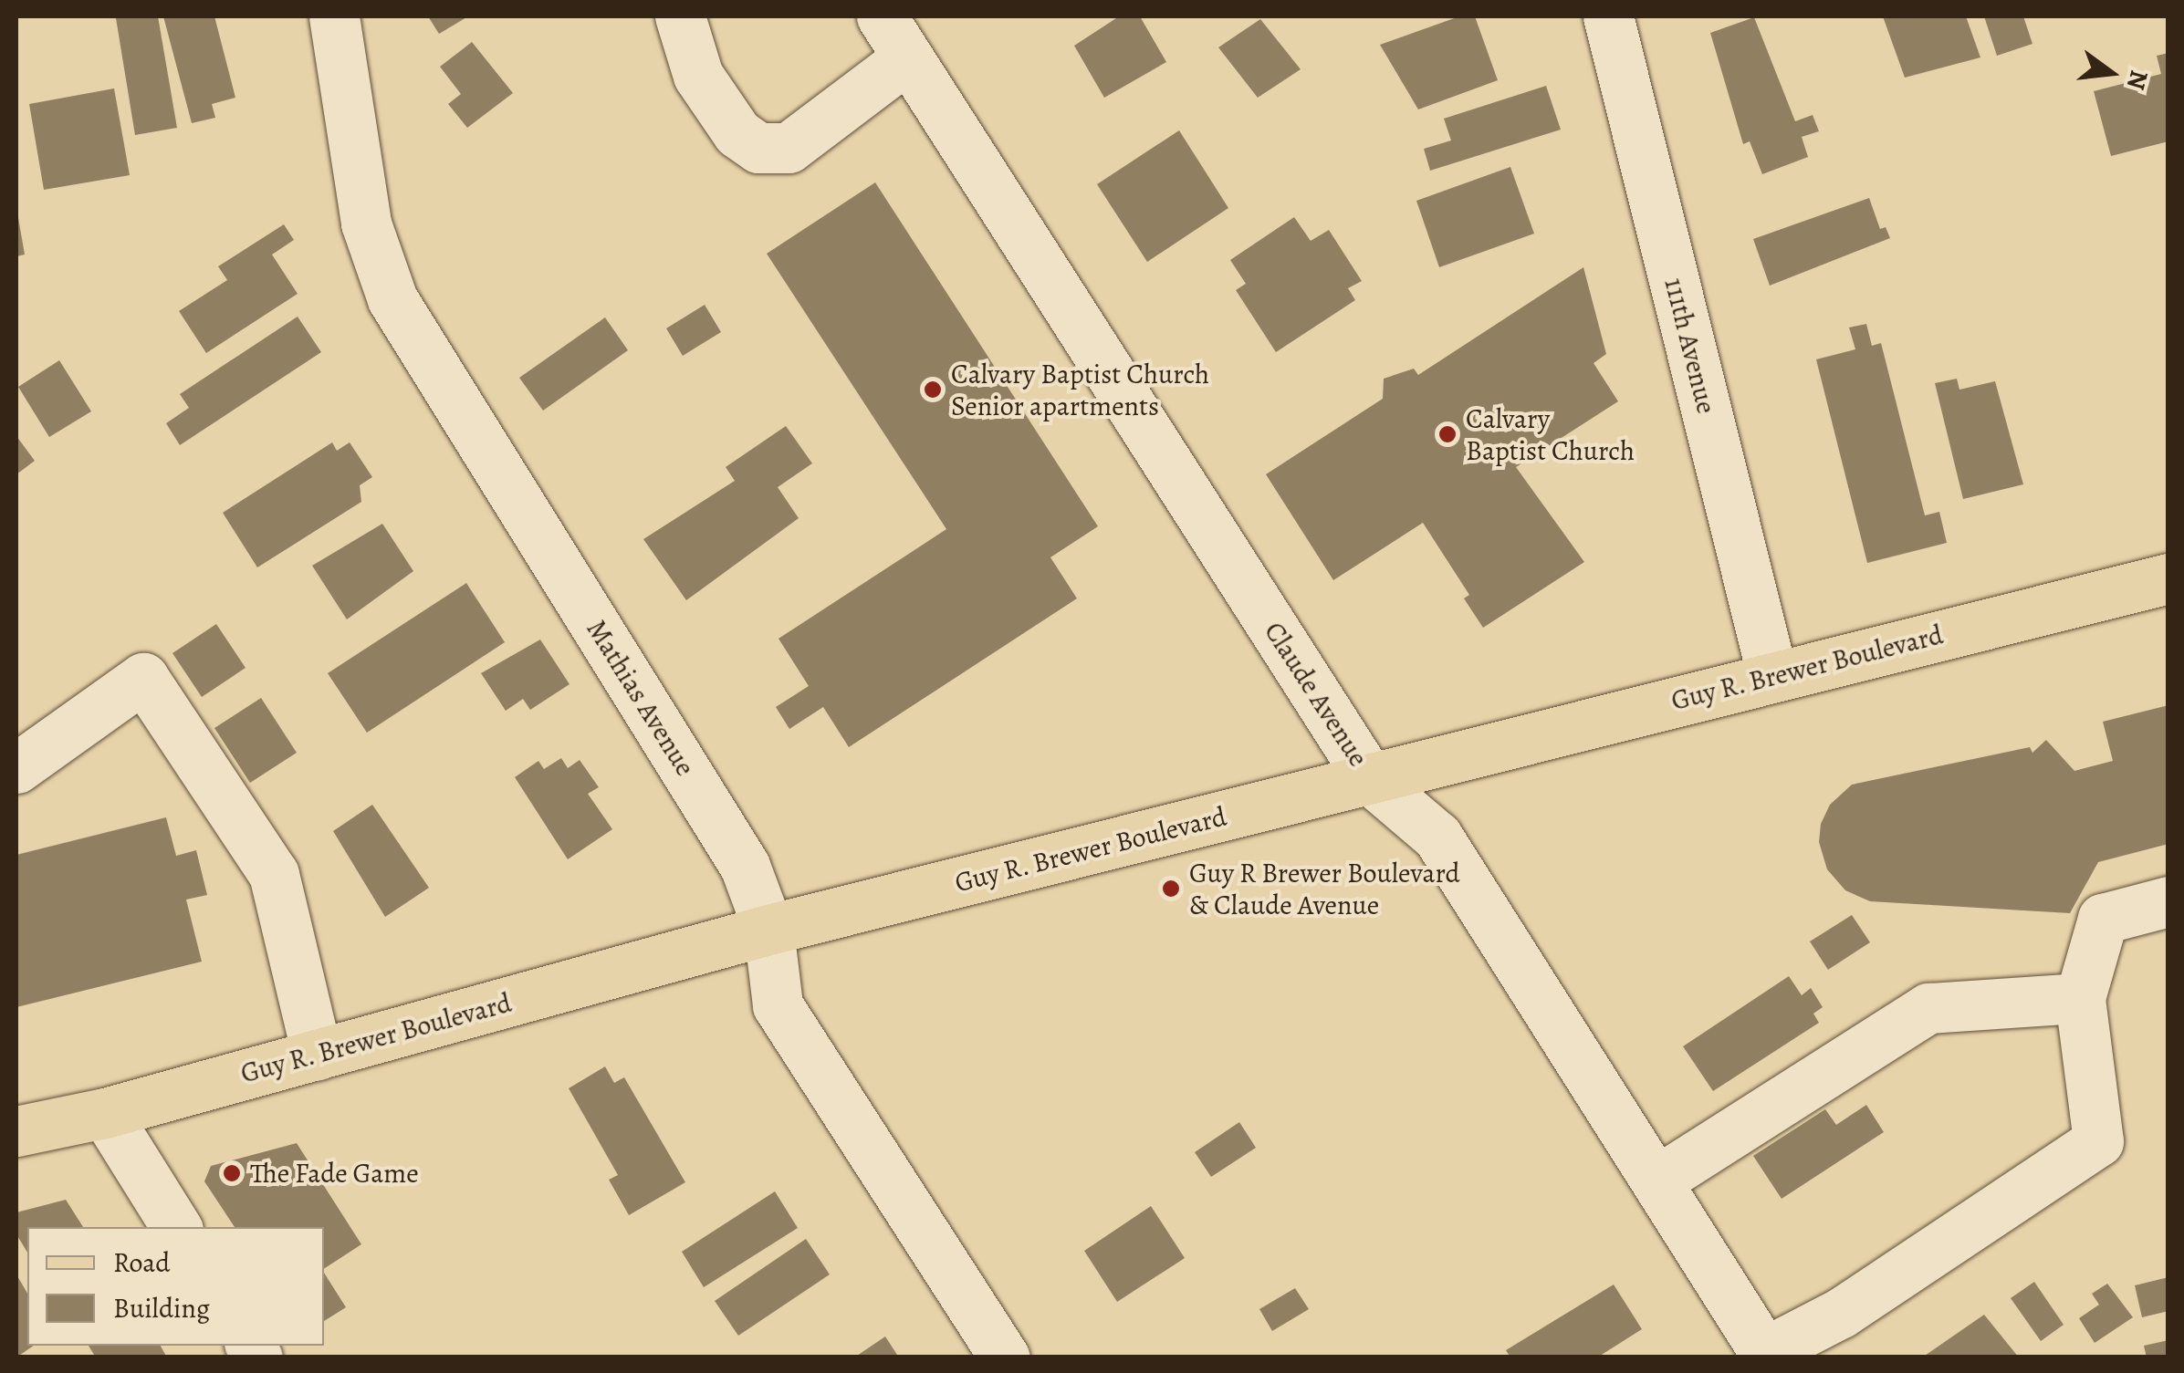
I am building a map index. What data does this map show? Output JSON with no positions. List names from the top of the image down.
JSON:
{
  "streets": {
    "main road": ["Guy R. Brewer Boulevard"],
    "street": ["111th Avenue", "Claude Avenue", "Mathias Avenue"]
  },
  "crossings": [
    ["111th Avenue", "Guy R. Brewer Boulevard"],
    ["Guy R. Brewer Boulevard", "Claude Avenue"],
    ["Guy R. Brewer Boulevard", "Mathias Avenue"]
  ],
  "places": [
    "Calvary Baptist Church Senior apartments",
    "Calvary Baptist Church",
    "Guy R Brewer Boulevard & Claude Avenue",
    "The Fade Game"
  ],
  "legend": ["Road", "Building"],
  "north": "right"
}
